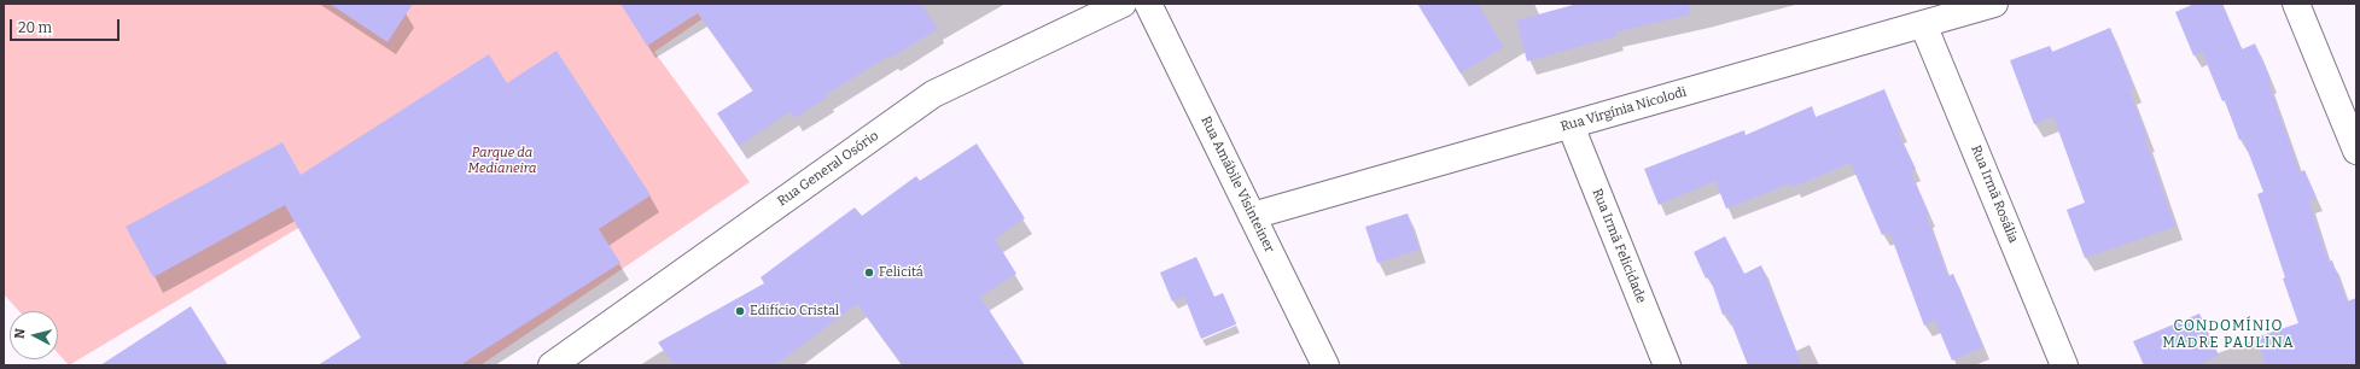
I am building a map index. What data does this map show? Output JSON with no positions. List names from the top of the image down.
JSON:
{
  "streets": {
    "street": [
      "Rua Virgínia Nicolodi",
      "Rua General Osório",
      "Rua Amábile Visinteiner",
      "Rua Irmã Rosália",
      "Rua Irmã Felicidade"
    ]
  },
  "crossings": [
    ["Rua Virgínia Nicolodi", "Rua Amábile Visinteiner"],
    ["Rua Virgínia Nicolodi", "Rua Irmã Rosália"],
    ["Rua Virgínia Nicolodi", "Rua Irmã Felicidade"]
  ],
  "districts": ["CONDOMÍNIO MADRE PAULINA"],
  "parks": ["Parque da Medianeira"],
  "places": ["Felicitá", "Edifício Cristal"],
  "scale_bar": "20 m",
  "north": "left"
}
